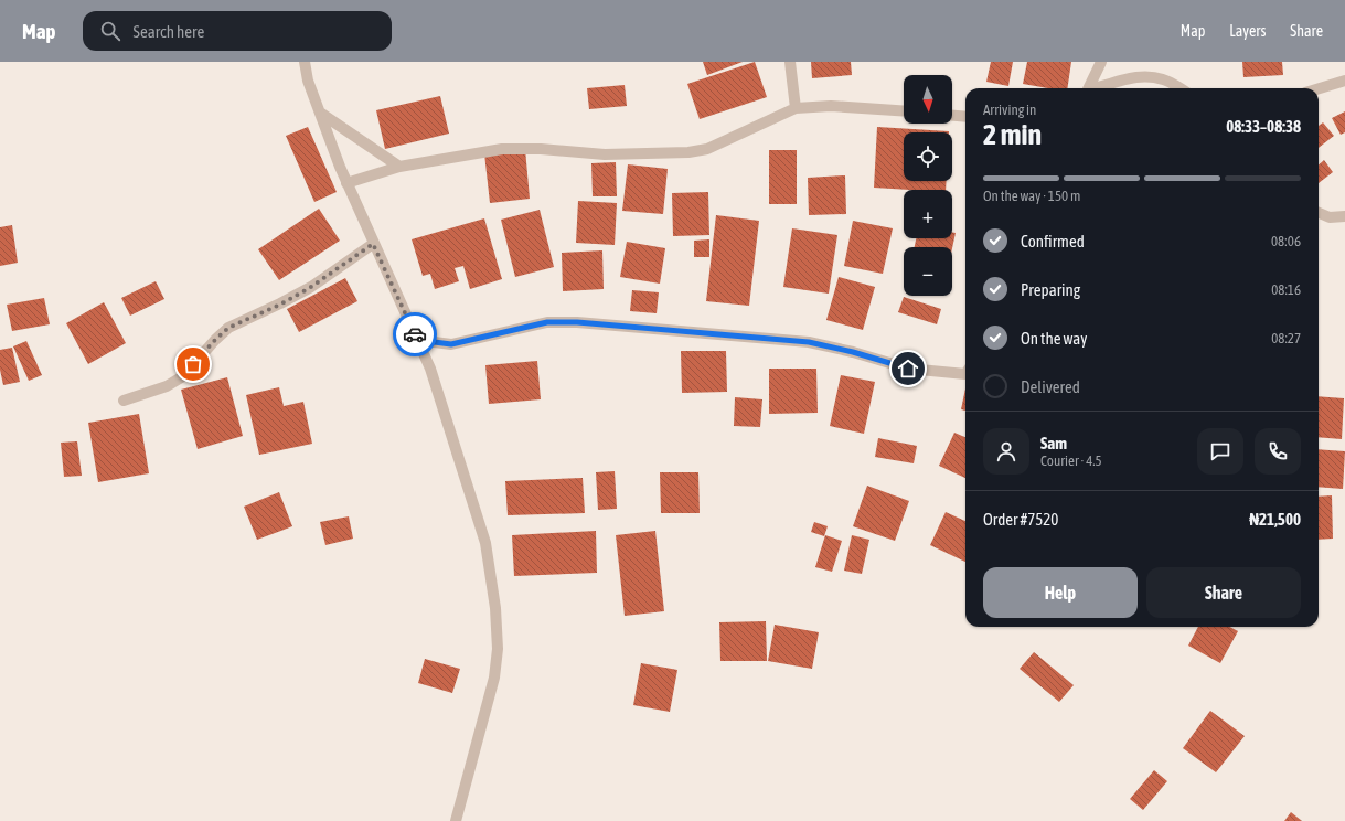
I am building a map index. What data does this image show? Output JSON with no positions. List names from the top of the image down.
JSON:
{
  "north": "bottom",
  "page": {
    "header": "Map",
    "search": "Search here",
    "nav": ["Map", "Layers", "Share"],
    "map_buttons": ["+", "−"],
    "heading": ["2 min", "Arriving in", "08:33–08:38"],
    "panel": [
      "Sam",
      "Courier · 4.5",
      "Order #7520",
      "₦21,500"
    ],
    "bar": "On the way · 150 m",
    "list": [
      ["Confirmed", "08:06"],
      ["Preparing", "08:16"],
      ["On the way", "08:27"],
      "Delivered"
    ],
    "buttons": ["Help", "Share"]
  }
}
